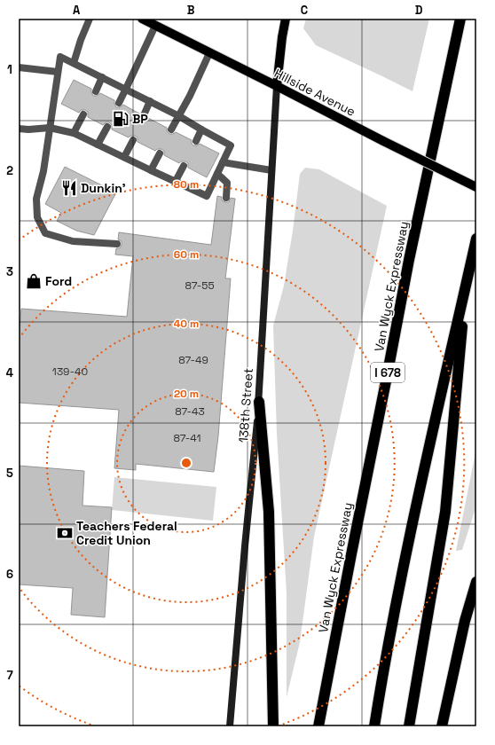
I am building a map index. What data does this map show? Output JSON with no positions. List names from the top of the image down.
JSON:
{
  "streets": {
    "highway": ["Van Wyck Expressway", "I 678"],
    "main road": ["Hillside Avenue", "138th Street"]
  },
  "crossings": [
    ["Hillside Avenue", "138th Street"]
  ],
  "places": {
    "fuel station": ["BP"],
    "restaurant": ["Dunkin'"],
    "shop": ["Ford"],
    "bank": ["Teachers Federal Credit Union"]
  },
  "house_numbers": [
    "87-55",
    "87-49",
    "139-40",
    "87-43",
    "87-41"
  ],
  "grid": {
    "columns": [
      "A",
      "B",
      "C",
      "D"
    ],
    "rows": [
      "1",
      "2",
      "3",
      "4",
      "5",
      "6",
      "7"
    ]
  },
  "rings": [
    "80 m",
    "60 m",
    "40 m",
    "20 m"
  ]
}
